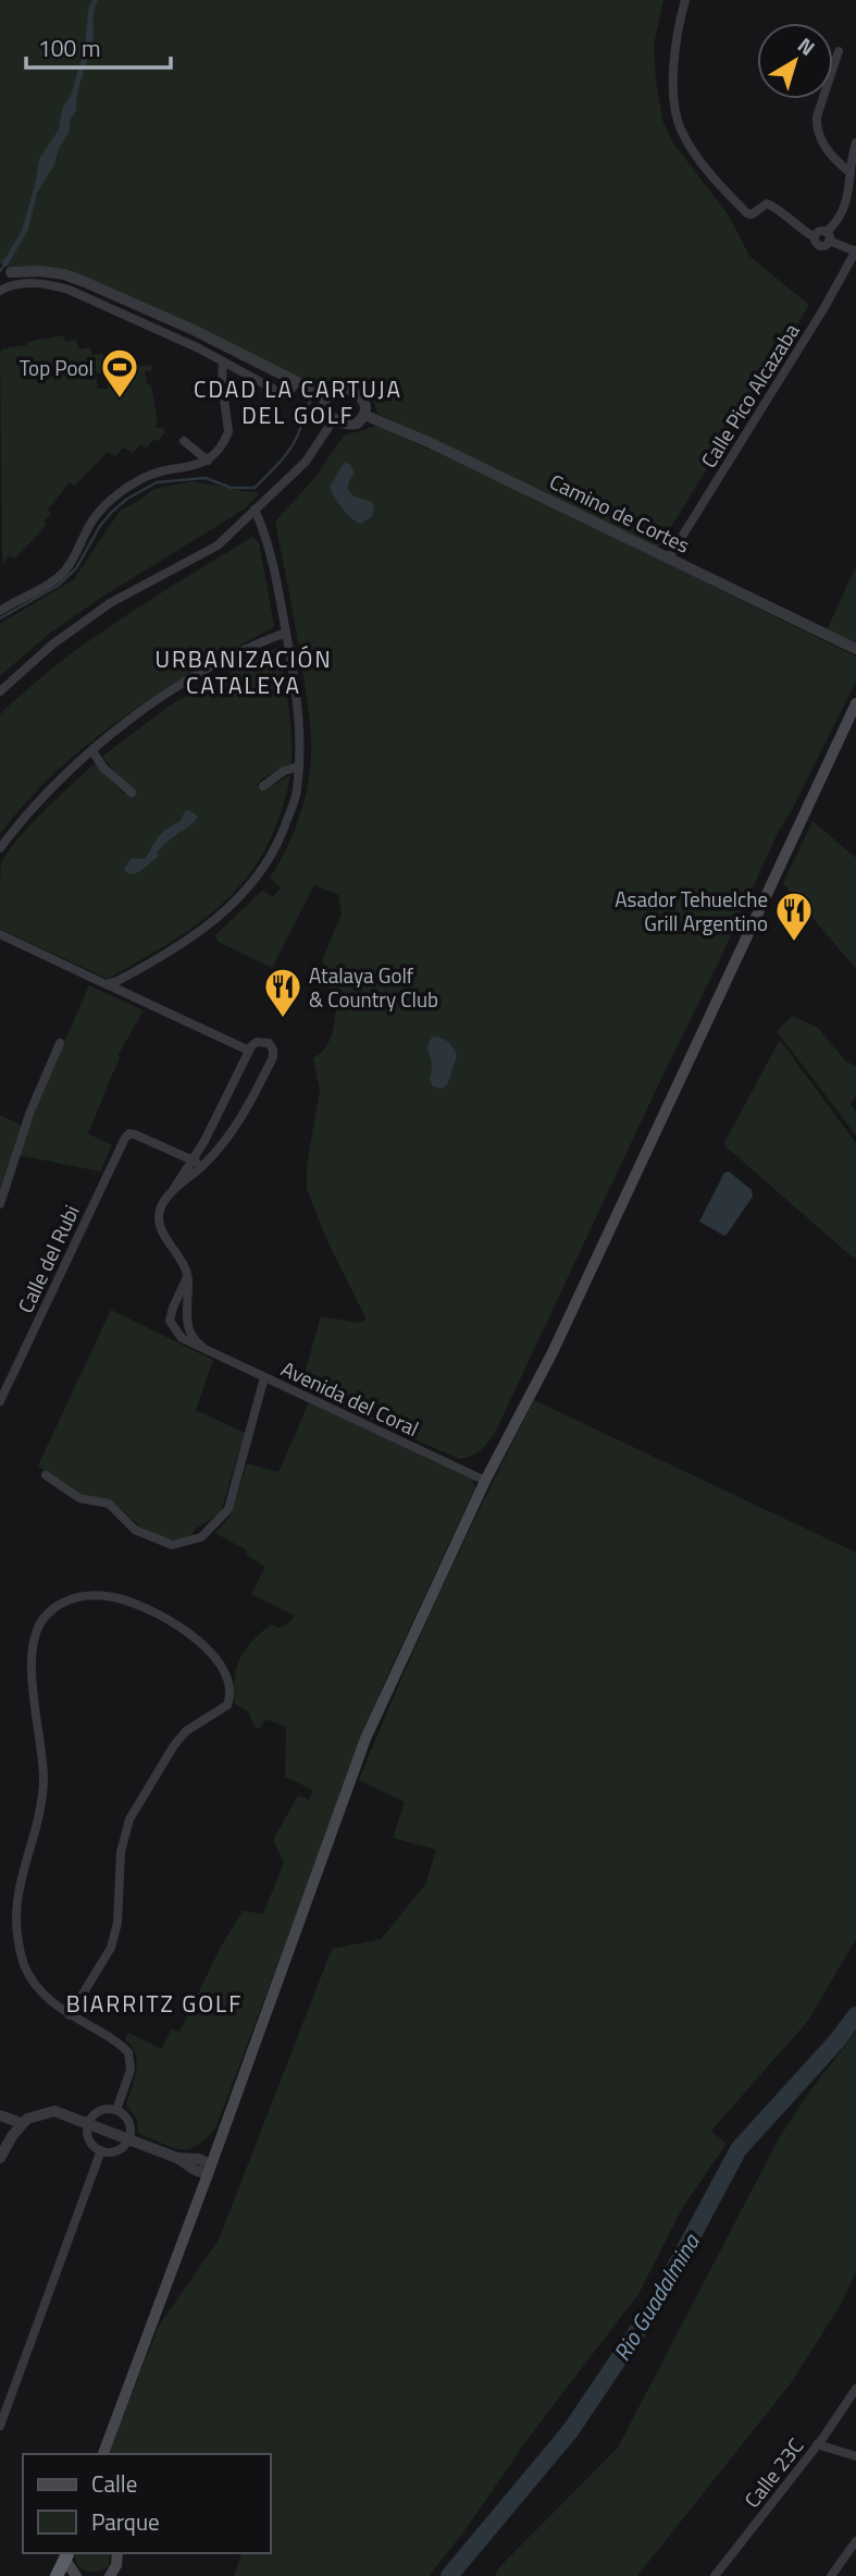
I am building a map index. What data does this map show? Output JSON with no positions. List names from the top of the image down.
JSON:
{
  "streets": {
    "street": [
      "Calle Pico Alcazaba",
      "Camino de Cortes",
      "Calle del Rubi",
      "Avenida del Coral",
      "Calle 23C"
    ]
  },
  "crossings": [
    ["Calle Pico Alcazaba", "Camino de Cortes"]
  ],
  "districts": ["CDAD LA CARTUJA DEL GOLF", "URBANIZACIÓN CATALEYA", "BIARRITZ GOLF"],
  "water": ["Rio Guadalmina"],
  "places": {
    "sports": ["Top Pool"],
    "restaurant": ["Asador Tehuelche Grill Argentino", "Atalaya Golf & Country Club"]
  },
  "legend": ["Calle", "Parque"],
  "scale_bar": "100 m",
  "north": "top right"
}
